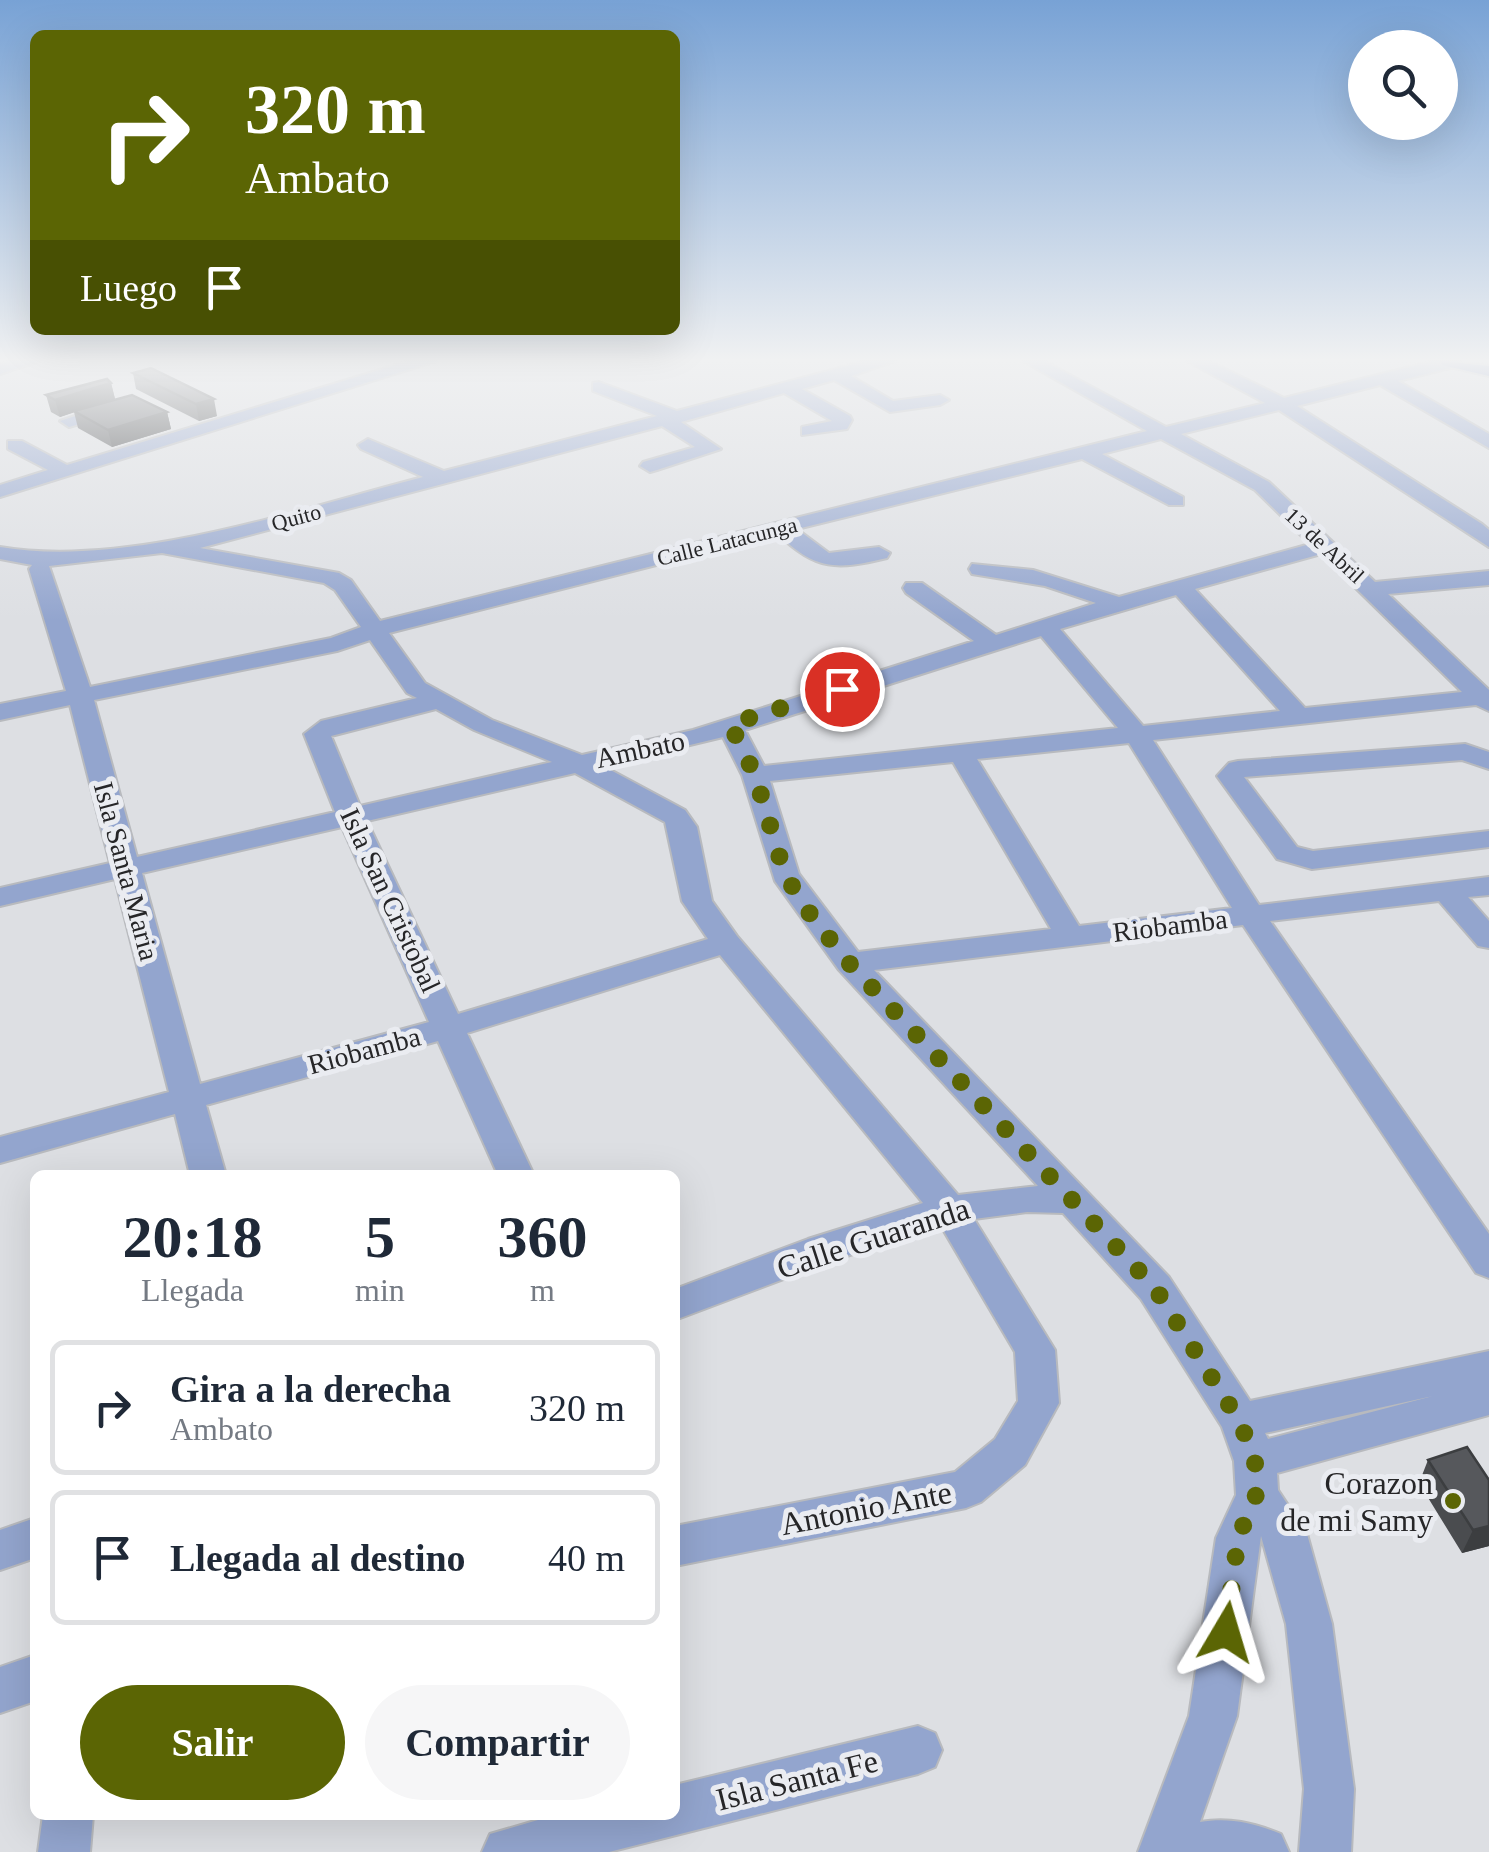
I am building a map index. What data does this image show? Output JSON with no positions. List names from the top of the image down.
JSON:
{
  "streets": {
    "street": [
      "Quito",
      "Calle Latacunga",
      "13 de Abril",
      "Ambato",
      "Isla Santa Maria",
      "Isla San Cristobal",
      "Riobamba",
      "Calle Guaranda",
      "Antonio Ante",
      "Isla Santa Fe"
    ]
  },
  "crossings": [
    ["Quito", "Isla Santa Maria"],
    ["Quito", "Antonio Ante"],
    ["Calle Latacunga", "Isla Santa Maria"],
    ["Calle Latacunga", "Antonio Ante"],
    ["13 de Abril", "Ambato"],
    ["Ambato", "Isla Santa Maria"],
    ["Ambato", "Isla San Cristobal"],
    ["Ambato", "Antonio Ante"],
    ["Isla Santa Maria", "Riobamba"],
    ["Isla San Cristobal", "Riobamba"],
    ["Isla San Cristobal", "Antonio Ante"],
    ["Riobamba", "Antonio Ante"],
    ["Calle Guaranda", "Antonio Ante"]
  ],
  "places": ["Corazon de mi Samy"],
  "page": {
    "turn": ["320 m", "Ambato"],
    "then": "Luego",
    "eta": [
      "20:18",
      "Llegada",
      "5",
      "min",
      "360",
      "m"
    ],
    "list": [
      {
        "name": "Gira a la derecha",
        "note": "Ambato",
        "value": "320 m"
      },
      {
        "name": "Llegada al destino",
        "value": "40 m"
      }
    ],
    "buttons": ["Salir", "Compartir"]
  }
}
